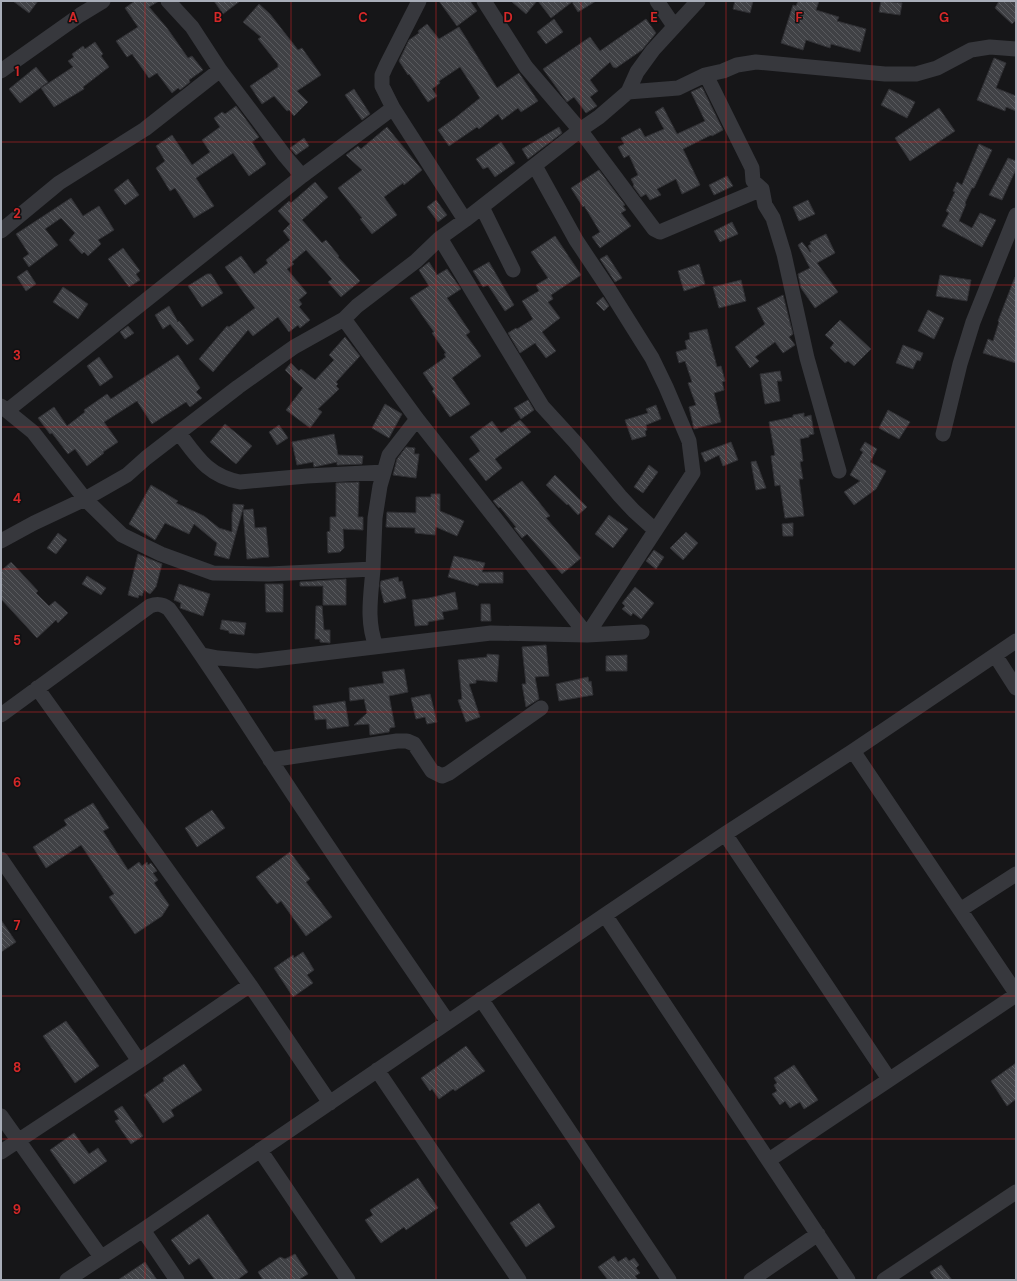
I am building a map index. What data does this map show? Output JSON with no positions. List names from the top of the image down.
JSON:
{
  "grid": {
    "columns": [
      "A",
      "B",
      "C",
      "D",
      "E",
      "F",
      "G"
    ],
    "rows": [
      "1",
      "2",
      "3",
      "4",
      "5",
      "6",
      "7",
      "8",
      "9"
    ]
  }
}
